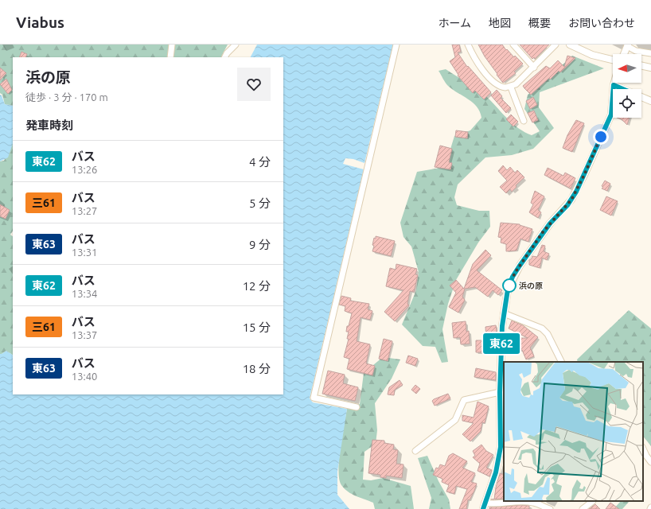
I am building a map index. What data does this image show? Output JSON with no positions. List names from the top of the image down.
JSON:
{
  "places": ["浜の原"],
  "lines": ["bus line 東62"],
  "north": "left",
  "page": {
    "header": "Viabus",
    "nav": [
      "ホーム",
      "地図",
      "概要",
      "お問い合わせ"
    ],
    "on_map": "東62",
    "heading": [
      ["浜の原", "徒歩 · 3 分 · 170 m"],
      "発車時刻"
    ],
    "list": [
      {
        "mark": "東62",
        "name": "バス",
        "note": "13:26",
        "value": "4 分"
      },
      {
        "mark": "三61",
        "name": "バス",
        "note": "13:27",
        "value": "5 分"
      },
      {
        "mark": "東63",
        "name": "バス",
        "note": "13:31",
        "value": "9 分"
      },
      {
        "mark": "東62",
        "name": "バス",
        "note": "13:34",
        "value": "12 分"
      },
      {
        "mark": "三61",
        "name": "バス",
        "note": "13:37",
        "value": "15 分"
      },
      {
        "mark": "東63",
        "name": "バス",
        "note": "13:40",
        "value": "18 分"
      }
    ]
  }
}
